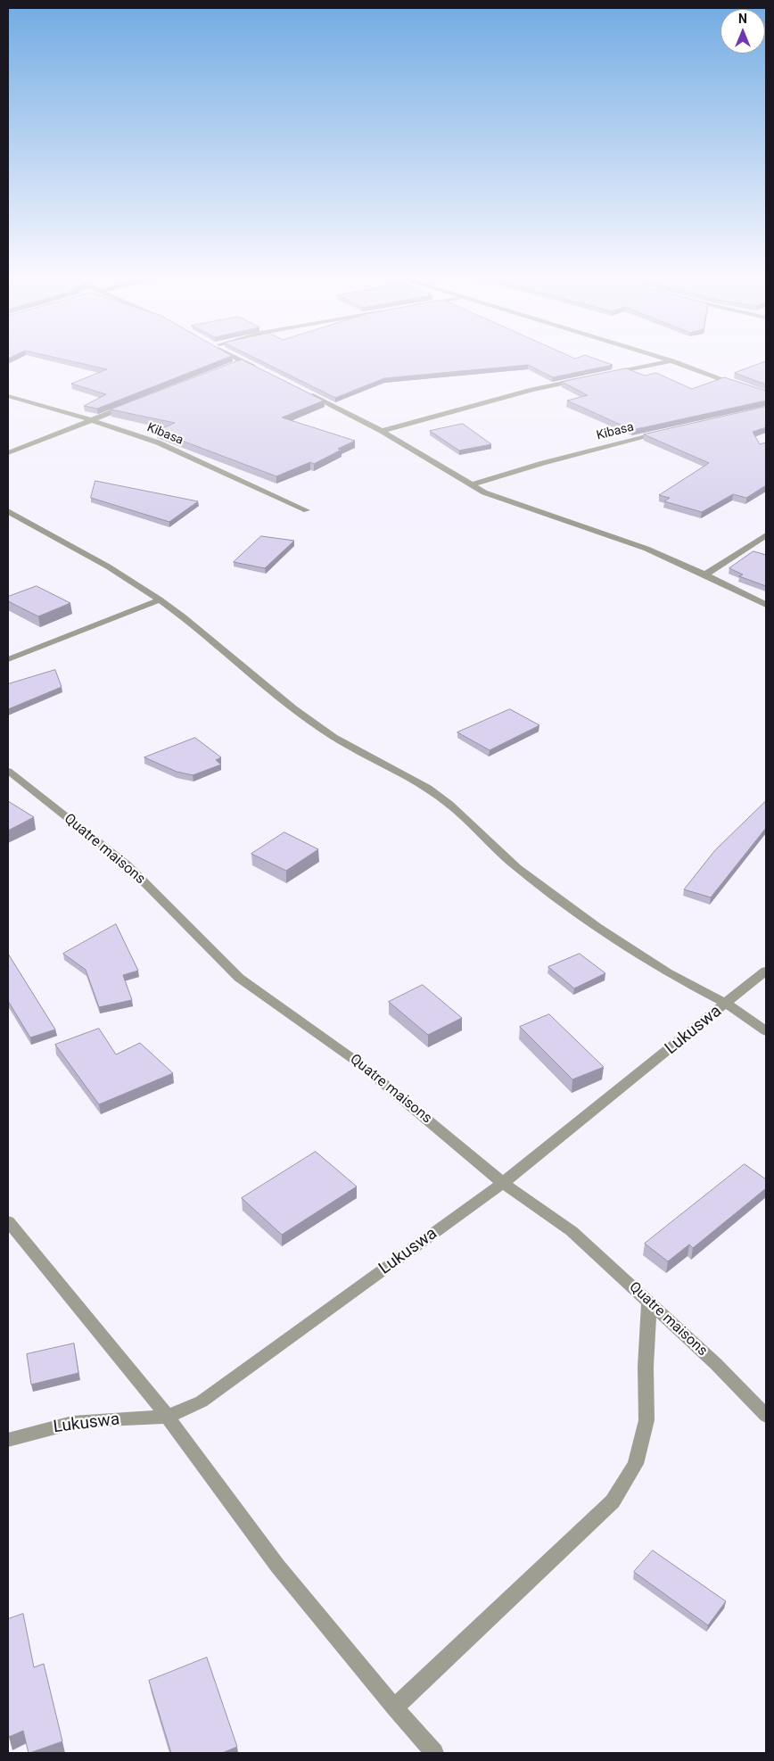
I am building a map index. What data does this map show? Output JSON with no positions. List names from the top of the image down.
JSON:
{
  "streets": {
    "street": ["Kibasa", "Quatre maisons", "Lukuswa"]
  },
  "crossings": [
    ["Quatre maisons", "Lukuswa"]
  ],
  "north": "top"
}
